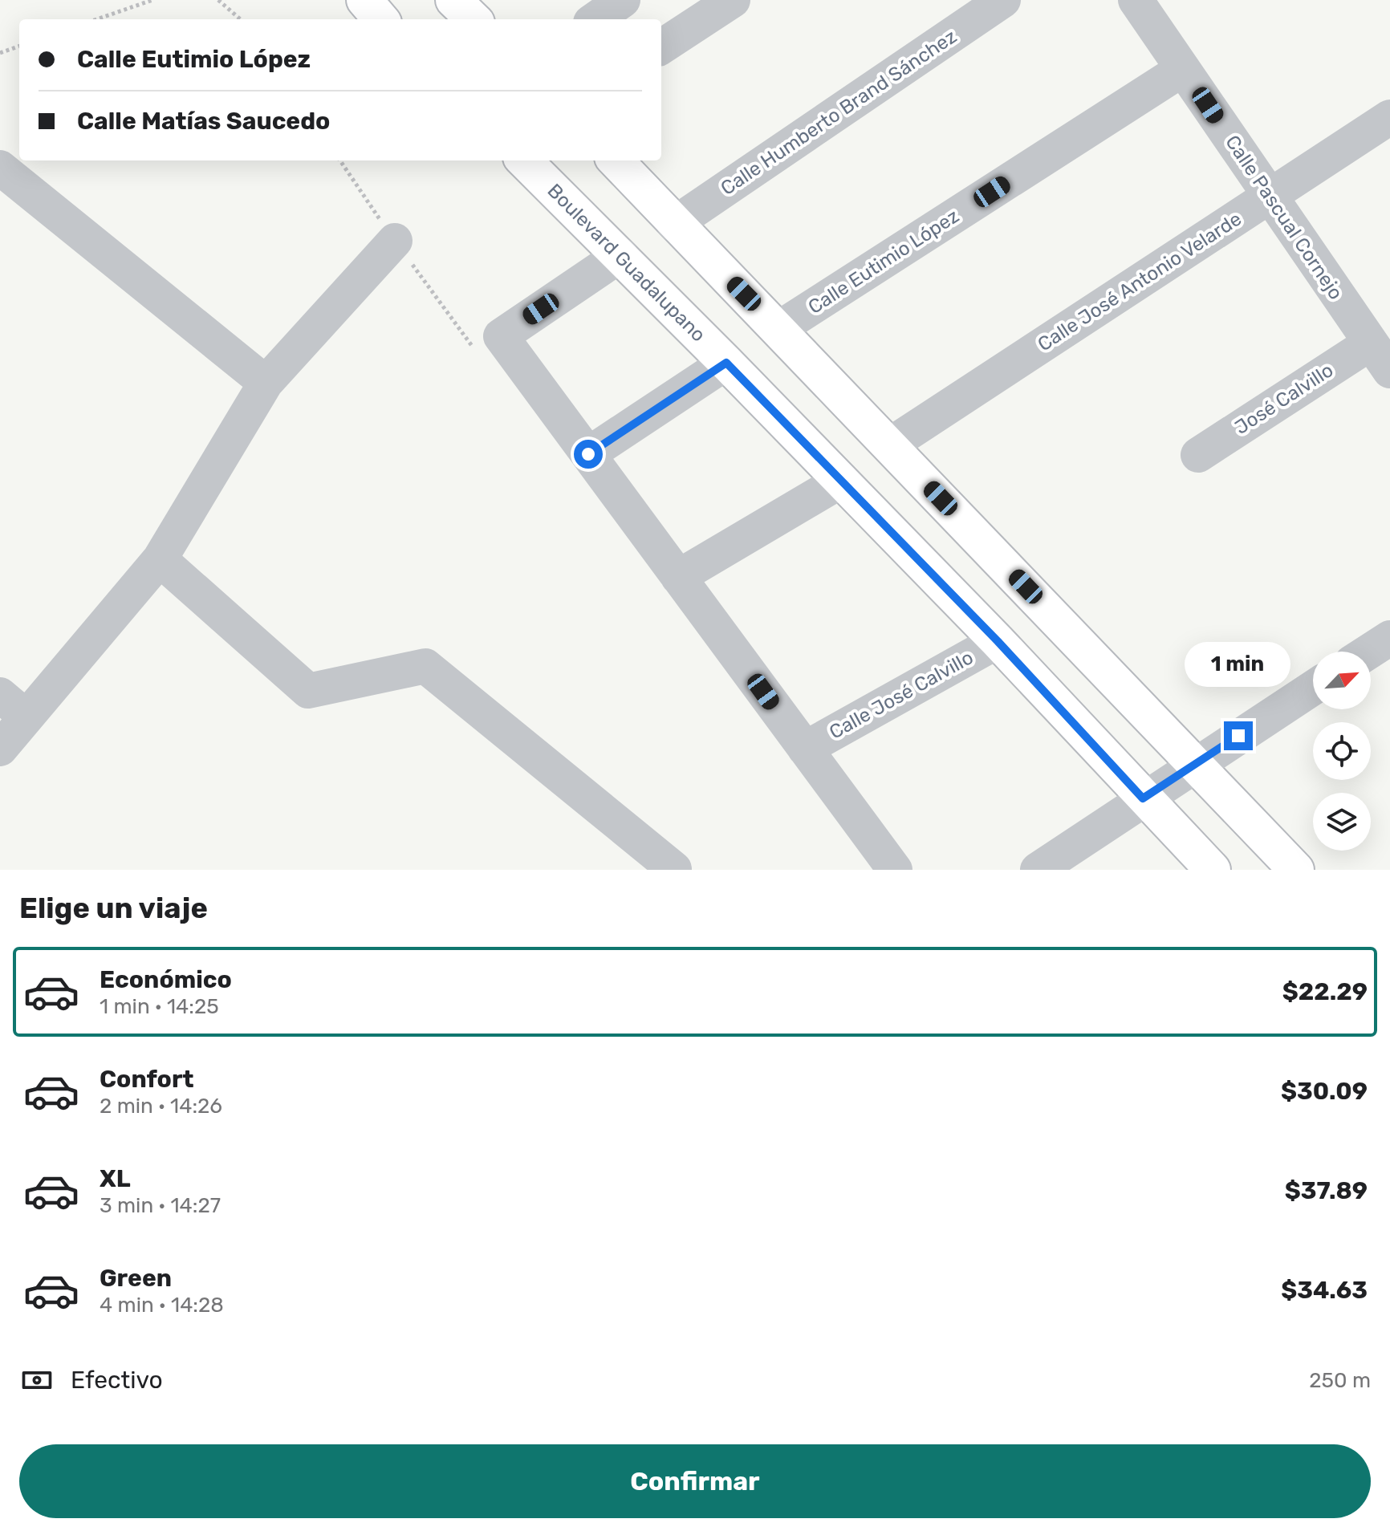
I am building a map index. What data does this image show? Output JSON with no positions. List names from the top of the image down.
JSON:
{
  "streets": {
    "main road": ["Boulevard Guadalupano"],
    "street": [
      "Calle Humberto Brand Sánchez",
      "Calle Pascual Cornejo",
      "Calle Eutimio López",
      "Calle José Antonio Velarde",
      "José Calvillo",
      "Calle José Calvillo"
    ]
  },
  "crossings": [
    ["Calle Pascual Cornejo", "Calle Eutimio López"],
    ["Calle Pascual Cornejo", "Calle José Antonio Velarde"],
    ["Calle Pascual Cornejo", "José Calvillo"],
    ["Boulevard Guadalupano", "Calle José Calvillo"]
  ],
  "north": "top right",
  "page": {
    "banner": ["Calle Eutimio López", "Calle Matías Saucedo"],
    "bubble": "1 min",
    "heading": "Elige un viaje",
    "list": [
      {
        "name": "Económico",
        "note": "1 min · 14:25",
        "value": "$22.29"
      },
      {
        "name": "Confort",
        "note": "2 min · 14:26",
        "value": "$30.09"
      },
      {
        "name": "XL",
        "note": "3 min · 14:27",
        "value": "$37.89"
      },
      {
        "name": "Green",
        "note": "4 min · 14:28",
        "value": "$34.63"
      }
    ],
    "pay": ["Efectivo", "250 m"],
    "buttons": "Confirmar"
  }
}
